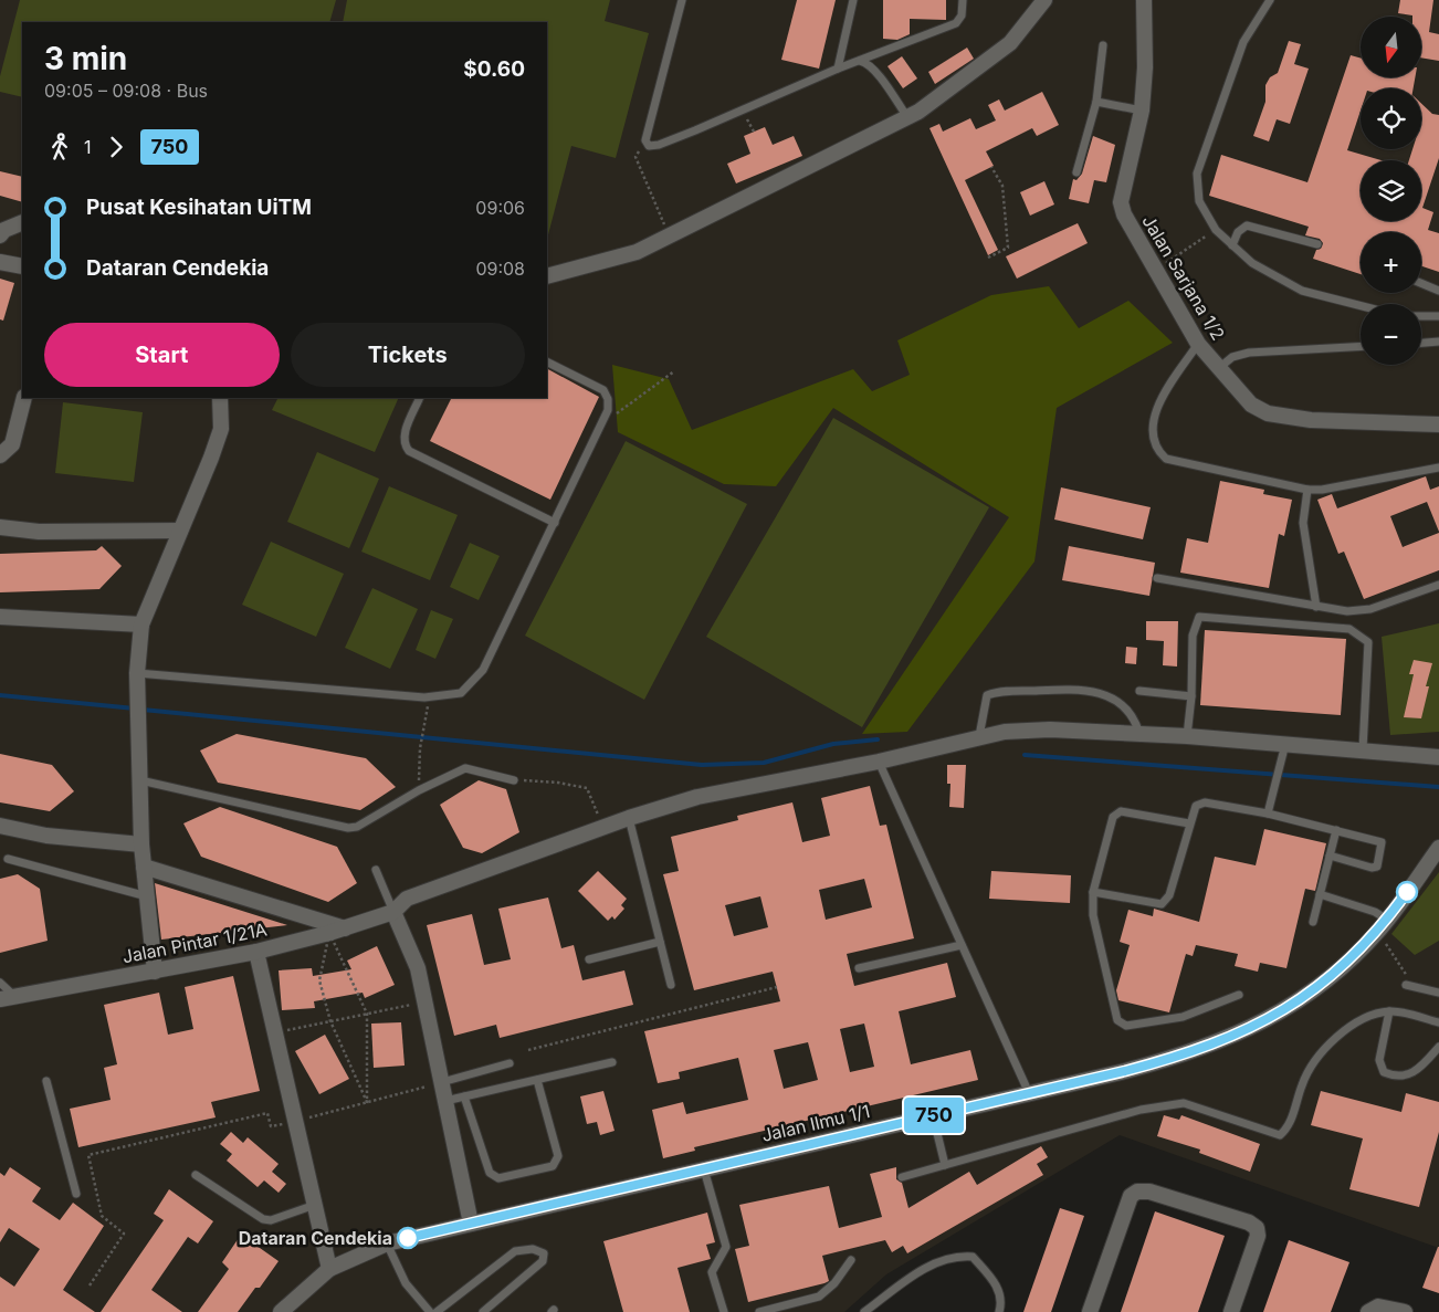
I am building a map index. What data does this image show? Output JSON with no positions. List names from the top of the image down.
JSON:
{
  "streets": {
    "street": ["Jalan Sarjana 1/2", "Jalan Pintar 1/21A", "Jalan Ilmu 1/1"]
  },
  "places": ["Dataran Cendekia"],
  "lines": ["bus line 750"],
  "north": "bottom",
  "page": {
    "on_map": "750",
    "map_buttons": ["+", "−"],
    "heading": ["3 min", "09:05 – 09:08 · Bus", "$0.60"],
    "legs": ["1", "750"],
    "list": [
      {
        "name": "Pusat Kesihatan UiTM",
        "value": "09:06"
      },
      {
        "name": "Dataran Cendekia",
        "value": "09:08"
      }
    ],
    "buttons": ["Start", "Tickets"]
  }
}
